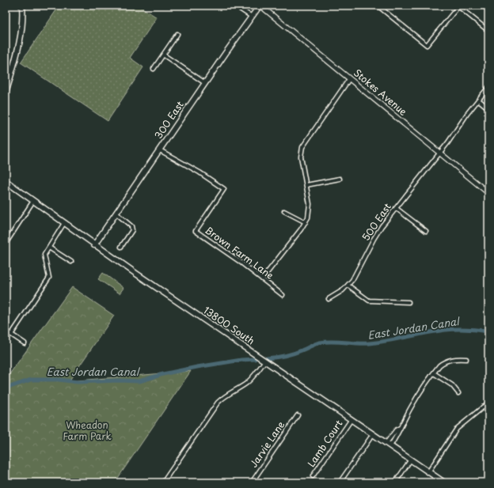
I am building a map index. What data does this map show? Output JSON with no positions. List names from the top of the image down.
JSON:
{
  "streets": {
    "main road": ["300 East", "13800 South"],
    "street": [
      "Stokes Avenue",
      "500 East",
      "Brown Farm Lane",
      "Lamb Court",
      "Jarvie Lane"
    ]
  },
  "crossings": [
    ["Stokes Avenue", "300 East"],
    ["Stokes Avenue", "500 East"],
    ["300 East", "Brown Farm Lane"],
    ["300 East", "13800 South"],
    ["13800 South", "Lamb Court"]
  ],
  "water": ["East Jordan Canal"],
  "parks": ["Wheadon Farm Park"]
}
